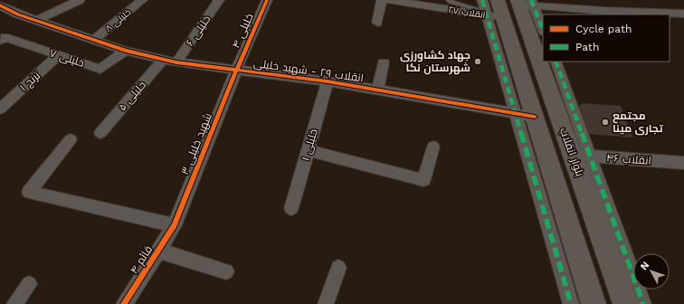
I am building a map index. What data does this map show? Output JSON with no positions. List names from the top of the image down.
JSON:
{
  "streets": {
    "main road": ["بلوار انقلاب"],
    "street": [
      "انقلاب ۲۷",
      "خلیلی ۸",
      "خلیلی ۶",
      "خلیلی ۴",
      "خلیلی ۷",
      "انقلاب ۲۹ - شهید خلیلی",
      "ترنج ۱",
      "خلیلی ۵",
      "شهید خلیلی ۳",
      "خلیلی ۱",
      "انقلاب ۴۶",
      "قائم ۴"
    ]
  },
  "crossings": [
    ["خلیلی ۸", "انقلاب ۲۹ - شهید خلیلی"],
    ["خلیلی ۶", "انقلاب ۲۹ - شهید خلیلی"],
    ["خلیلی ۴", "انقلاب ۲۹ - شهید خلیلی"],
    ["خلیلی ۴", "شهید خلیلی ۳"],
    ["خلیلی ۷", "انقلاب ۲۹ - شهید خلیلی"],
    ["خلیلی ۷", "ترنج ۱"],
    ["انقلاب ۲۹ - شهید خلیلی", "خلیلی ۵"],
    ["انقلاب ۲۹ - شهید خلیلی", "شهید خلیلی ۳"],
    ["انقلاب ۲۹ - شهید خلیلی", "خلیلی ۱"],
    ["شهید خلیلی ۳", "قائم ۴"],
    ["بلوار انقلاب", "انقلاب ۴۶"]
  ],
  "places": ["جهاد کشاورزی شهرستان نکا", "مجتمع تجاری مینا"],
  "legend": ["Cycle path", "Path"],
  "north": "top left"
}
